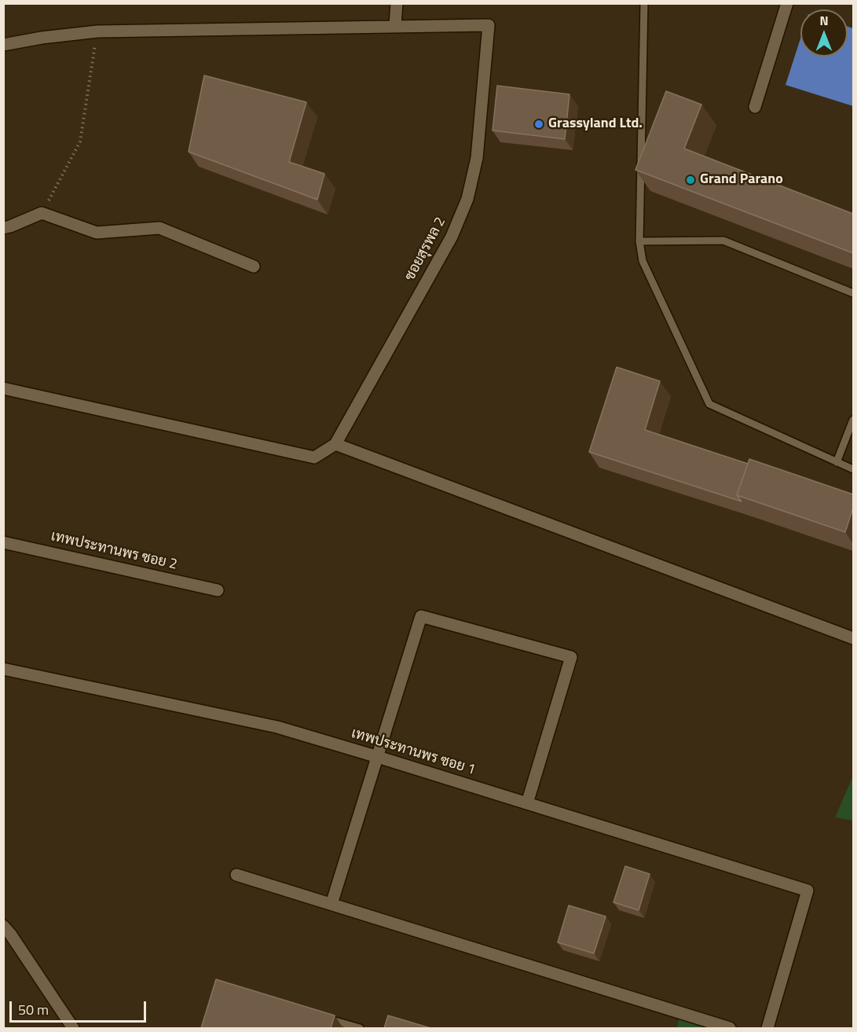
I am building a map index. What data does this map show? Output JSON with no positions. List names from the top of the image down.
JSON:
{
  "streets": {
    "street": ["ซอยสุรพล 2", "เทพประทานพร ซอย 2", "เทพประทานพร ซอย 1"]
  },
  "places": ["Grassyland Ltd.", "Grand Parano"],
  "scale_bar": "50 m",
  "north": "top"
}
